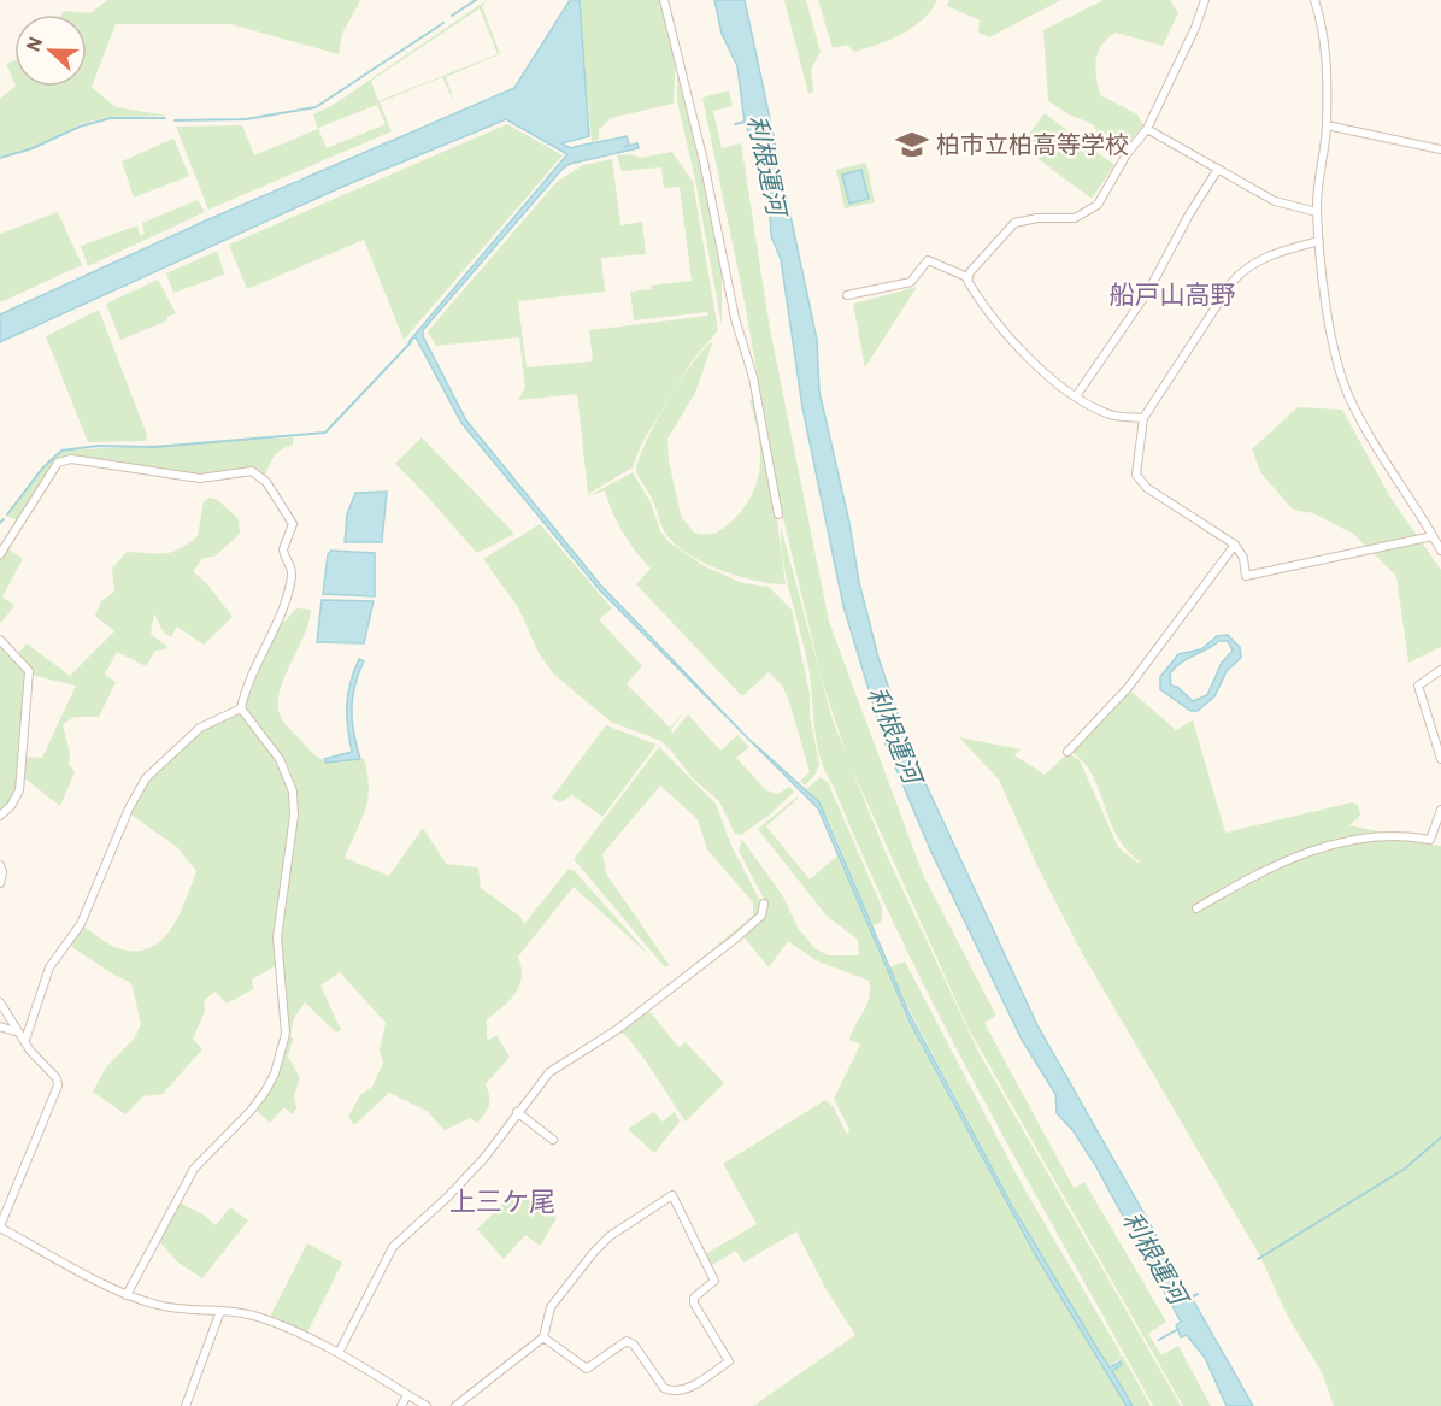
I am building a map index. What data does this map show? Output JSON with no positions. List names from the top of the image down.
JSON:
{
  "districts": ["船戸山高野", "上三ケ尾"],
  "water": ["利根運河"],
  "places": {
    "school or university": ["柏市立柏高等学校"]
  },
  "north": "left"
}
